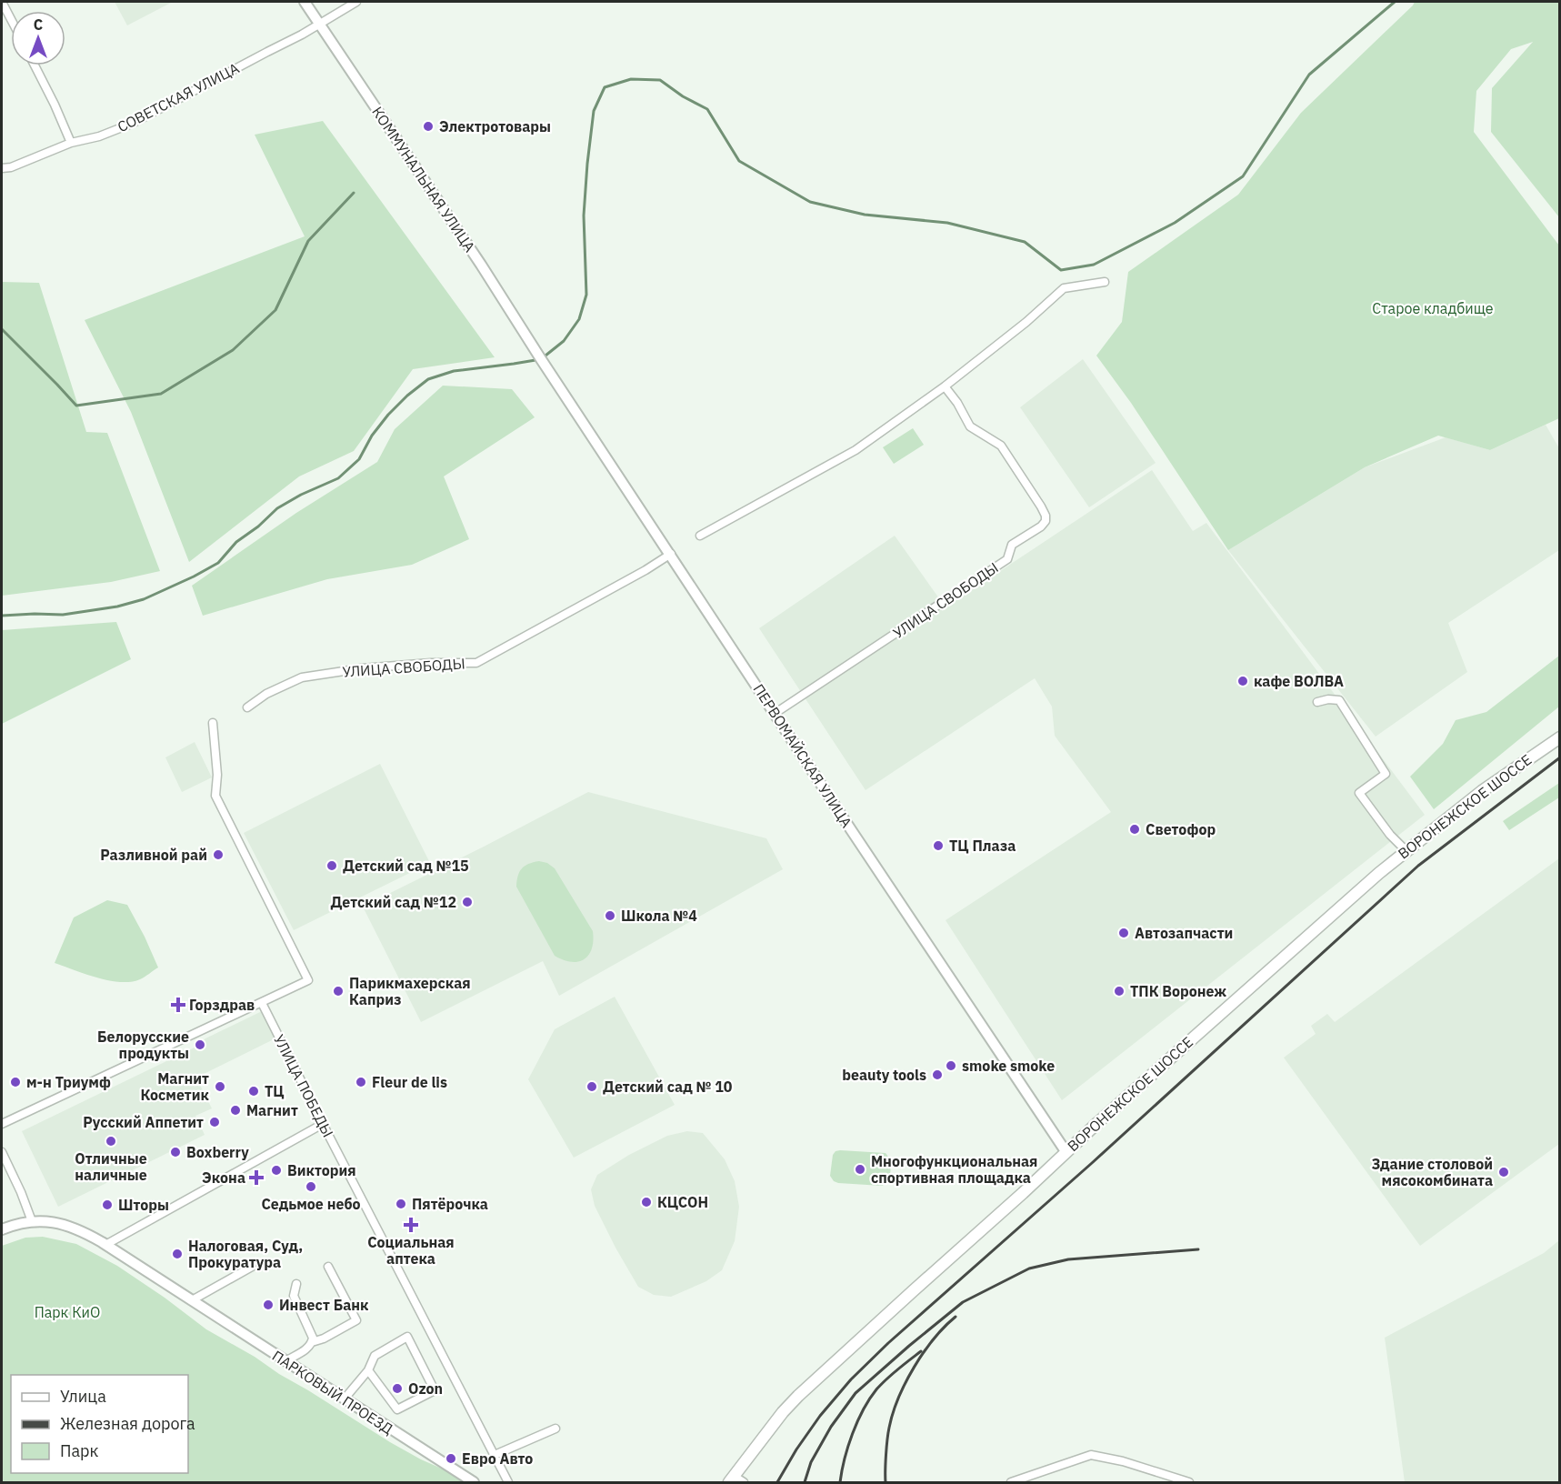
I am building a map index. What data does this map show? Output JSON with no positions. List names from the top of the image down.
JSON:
{
  "streets": {
    "main road": ["ВОРОНЕЖСКОЕ ШОССЕ"],
    "street": [
      "СОВЕТСКАЯ УЛИЦА",
      "КОММУНАЛЬНАЯ УЛИЦА",
      "УЛИЦА СВОБОДЫ",
      "ПЕРВОМАЙСКАЯ УЛИЦА",
      "УЛИЦА ПОБЕДЫ",
      "ПАРКОВЫЙ ПРОЕЗД"
    ]
  },
  "crossings": [
    ["СОВЕТСКАЯ УЛИЦА", "КОММУНАЛЬНАЯ УЛИЦА"],
    ["КОММУНАЛЬНАЯ УЛИЦА", "ПЕРВОМАЙСКАЯ УЛИЦА"],
    ["УЛИЦА СВОБОДЫ", "ПЕРВОМАЙСКАЯ УЛИЦА"],
    ["ПЕРВОМАЙСКАЯ УЛИЦА", "ВОРОНЕЖСКОЕ ШОССЕ"]
  ],
  "parks": ["Старое кладбище", "Парк КиО"],
  "places": {
    "other": [
      "Электротовары",
      "кафе ВОЛВА",
      "Светофор",
      "ТЦ Плаза",
      "Разливной рай",
      "Детский сад №15",
      "Детский сад №12",
      "Школа №4",
      "Автозапчасти",
      "Парикмахерская Каприз",
      "ТПК Воронеж",
      "Белорусские продукты",
      "smoke smoke",
      "beauty tools",
      "м-н Триумф",
      "Fleur de lis",
      "Магнит Косметик",
      "Детский сад № 10",
      "ТЦ",
      "Магнит",
      "Русский Аппетит",
      "Отличные наличные",
      "Boxberry",
      "Многофункциональная спортивная площадка",
      "Виктория",
      "Здание столовой мясокомбината",
      "Седьмое небо",
      "КЦСОН",
      "Пятёрочка",
      "Шторы",
      "Налоговая, Суд, Прокуратура",
      "Инвест Банк",
      "Ozon",
      "Евро Авто"
    ],
    "health": ["Горздрав", "Экона", "Социальная аптека"]
  },
  "legend": ["Улица", "Железная дорога", "Парк"],
  "north": "top"
}
